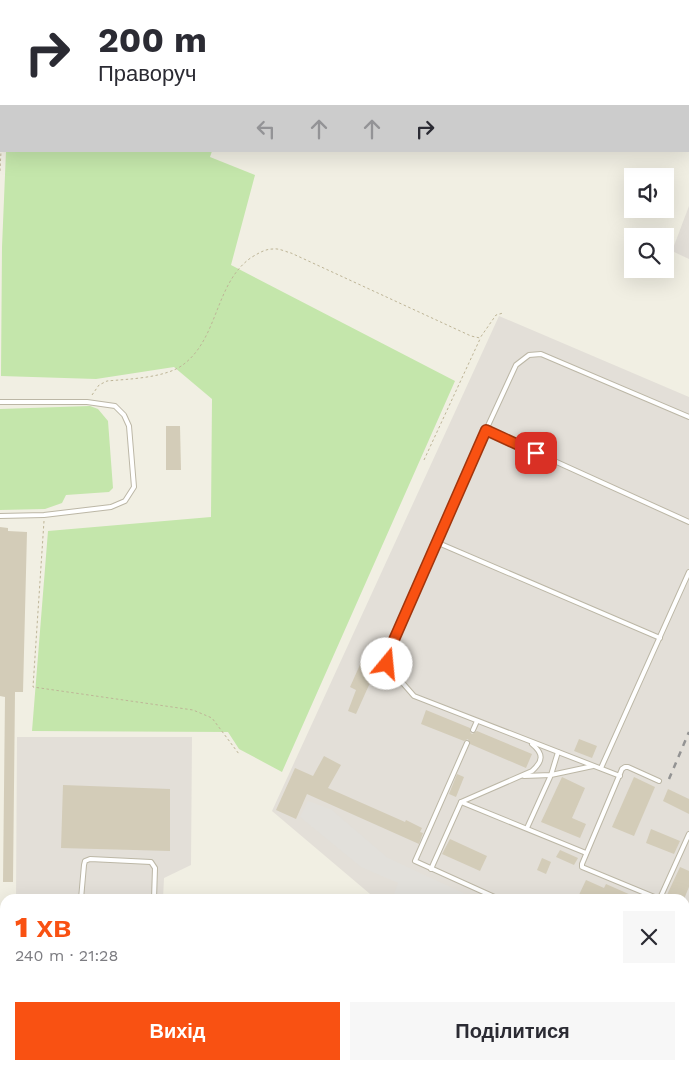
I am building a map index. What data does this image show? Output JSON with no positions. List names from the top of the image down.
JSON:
{
  "page": {
    "turn": ["200 m", "Праворуч"],
    "heading": ["1 хв", "240 m · 21:28"],
    "buttons": ["Вихід", "Поділитися"]
  }
}
